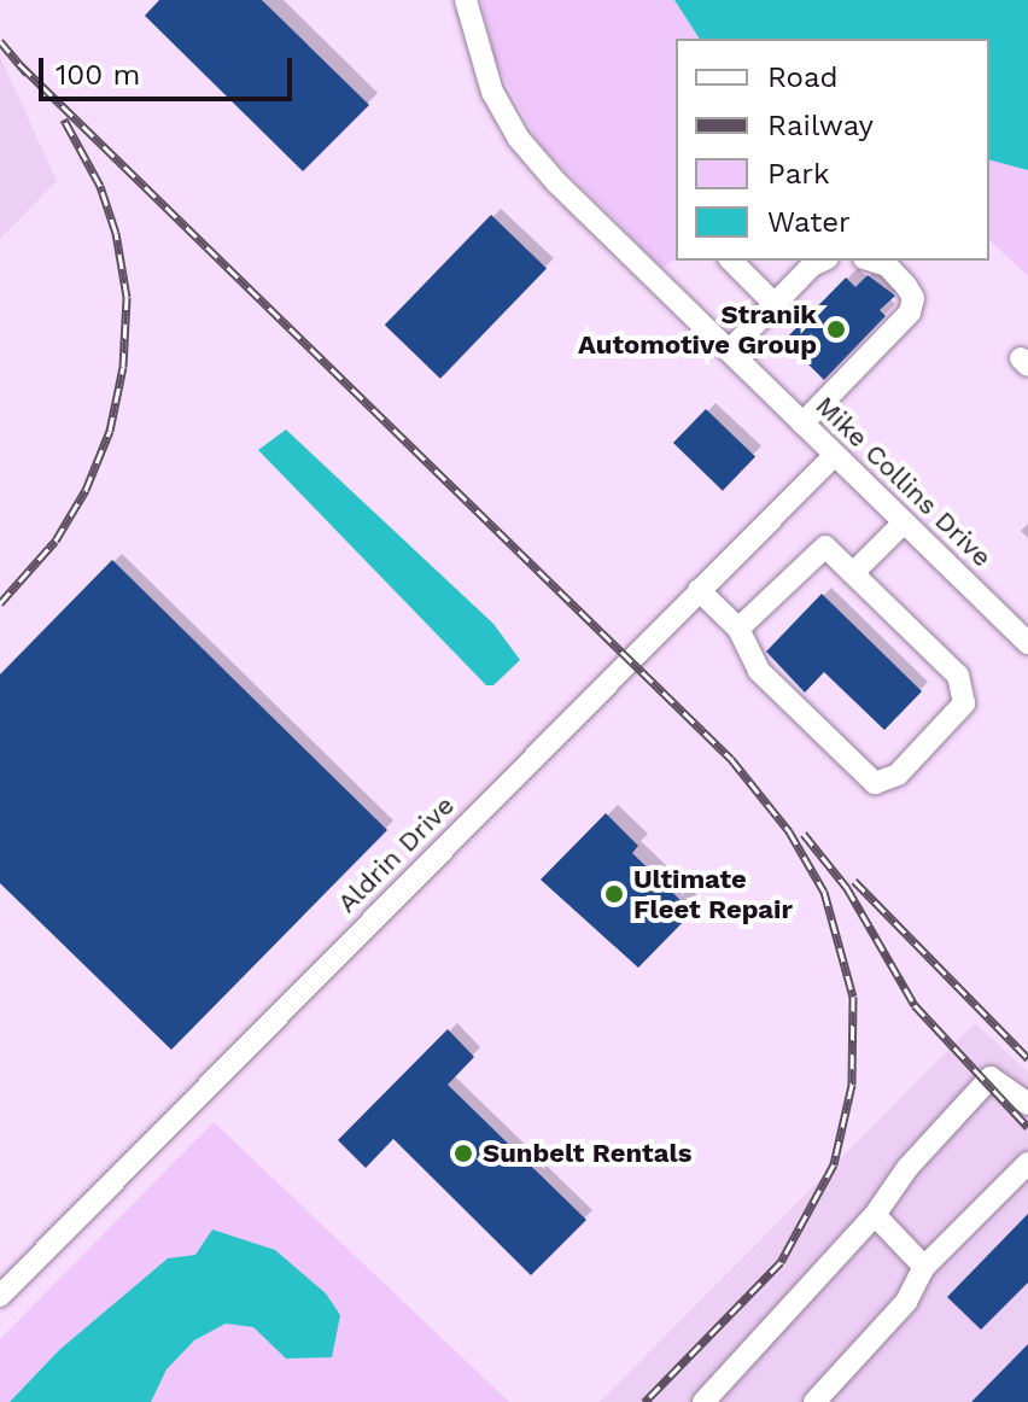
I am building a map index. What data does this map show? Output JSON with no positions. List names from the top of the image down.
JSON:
{
  "streets": {
    "street": ["Mike Collins Drive", "Aldrin Drive"]
  },
  "crossings": [
    ["Mike Collins Drive", "Aldrin Drive"]
  ],
  "places": ["Stranik Automotive Group", "Ultimate Fleet Repair", "Sunbelt Rentals"],
  "legend": [
    "Road",
    "Railway",
    "Park",
    "Water"
  ],
  "scale_bar": "100 m"
}
